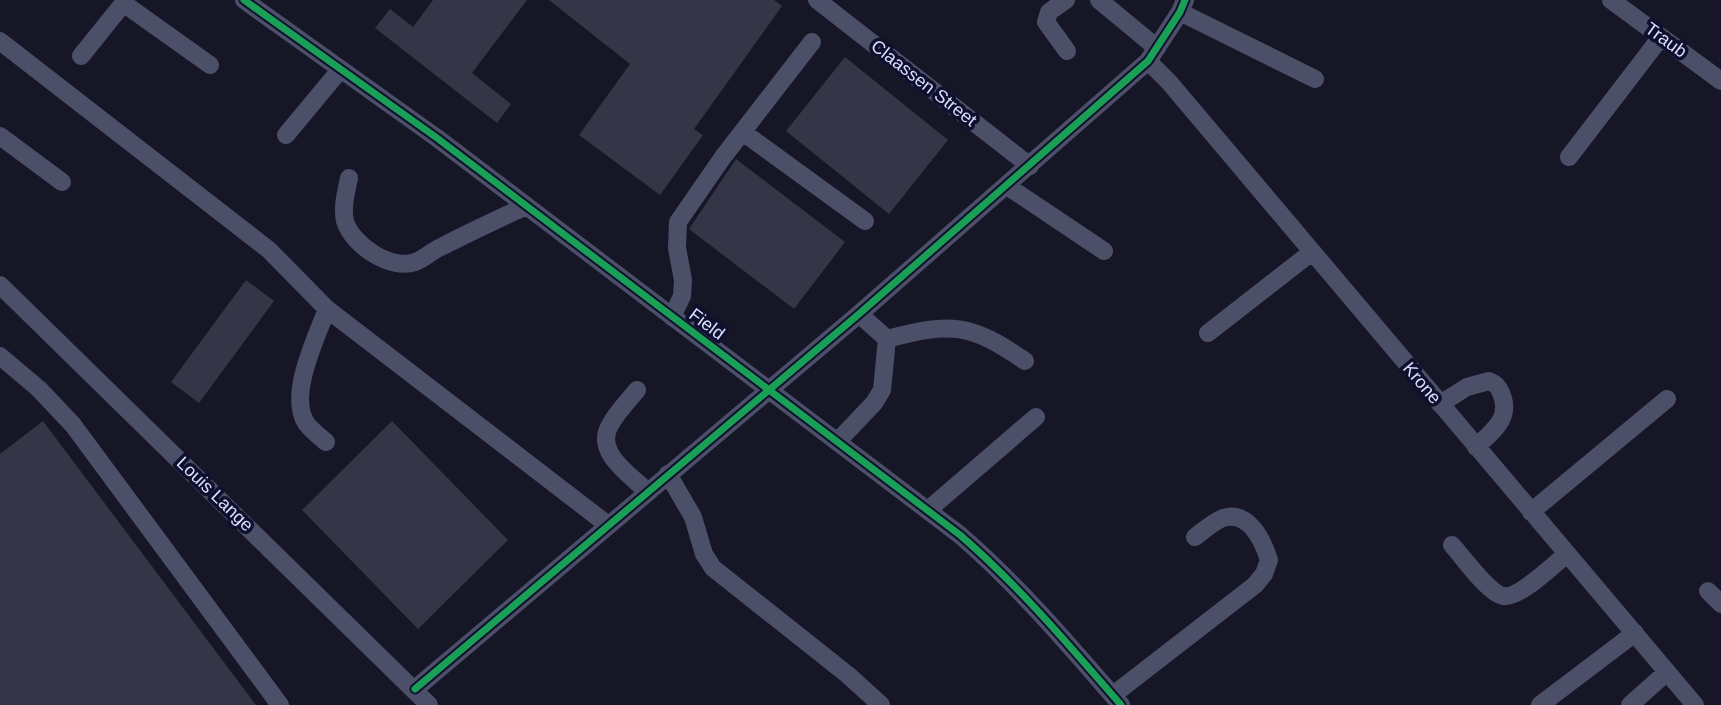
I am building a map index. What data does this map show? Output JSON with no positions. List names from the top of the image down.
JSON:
{
  "streets": {
    "street": [
      "Traub",
      "Claassen Street",
      "Field",
      "Krone",
      "Louis Lange"
    ]
  }
}
